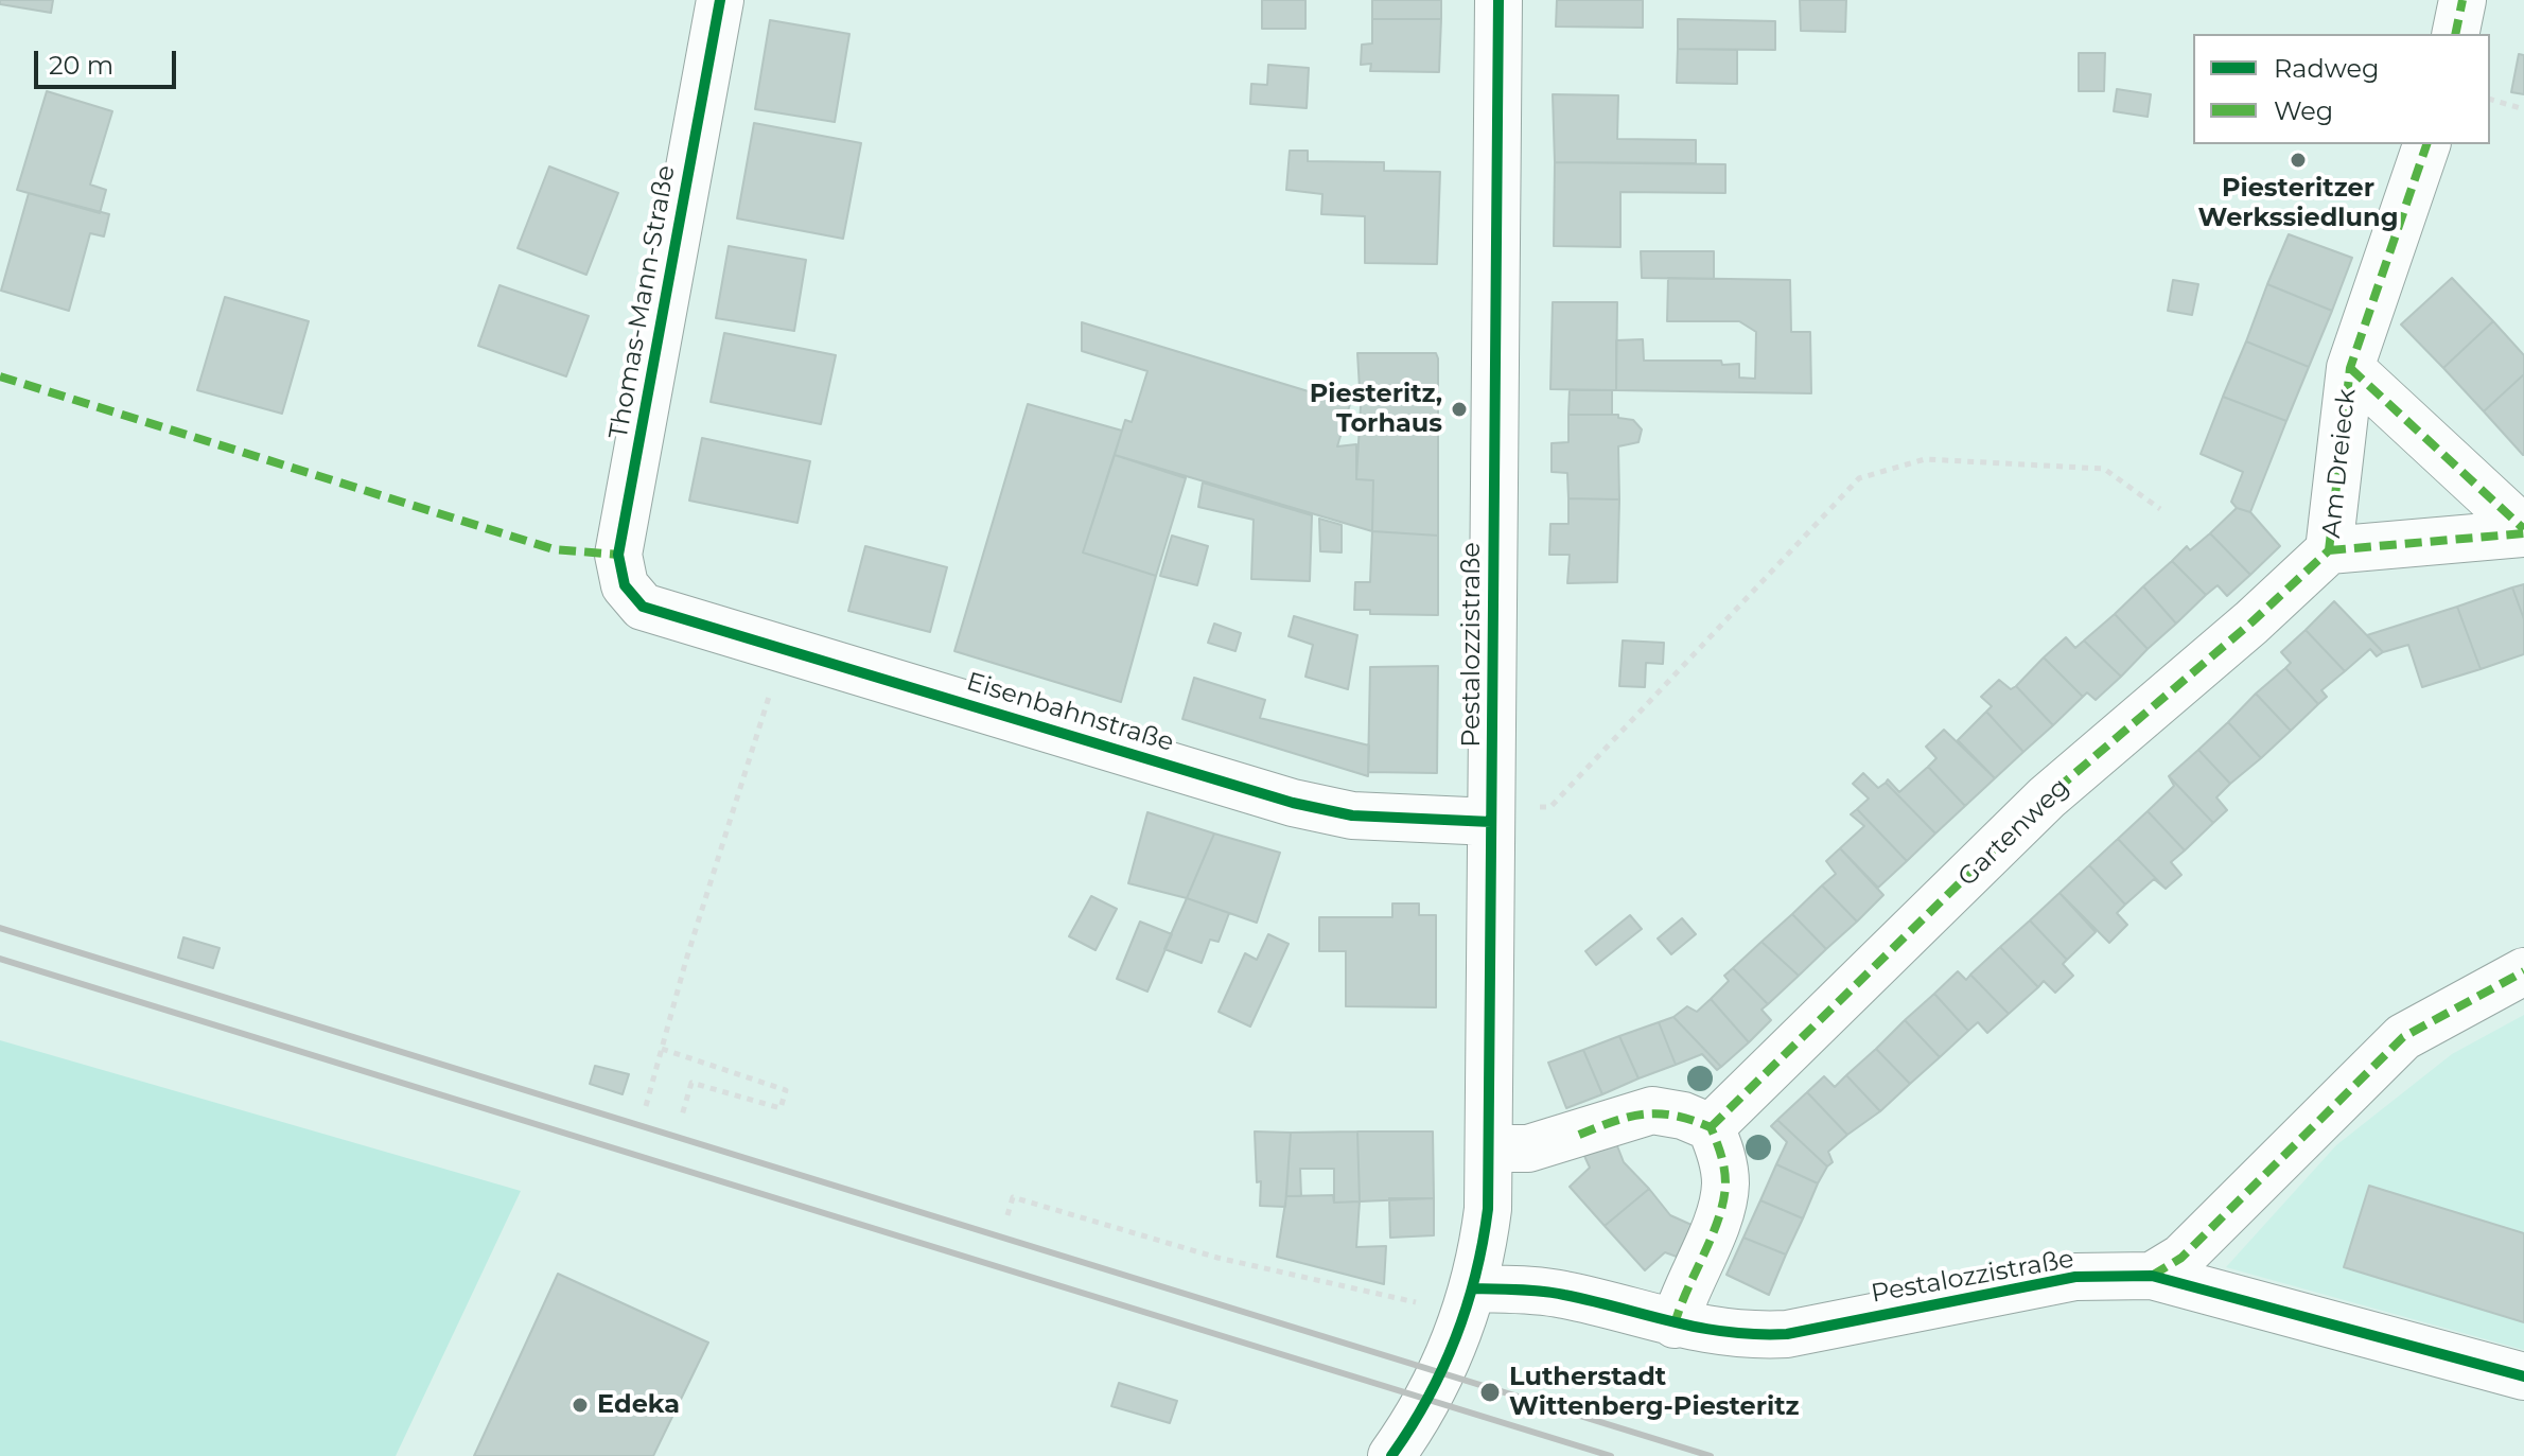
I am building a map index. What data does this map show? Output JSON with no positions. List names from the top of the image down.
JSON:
{
  "streets": {
    "street": [
      "Thomas-Mann-Straße",
      "Am Dreieck",
      "Pestalozzistraße",
      "Eisenbahnstraße",
      "Gartenweg"
    ]
  },
  "crossings": [
    ["Thomas-Mann-Straße", "Eisenbahnstraße"],
    ["Am Dreieck", "Gartenweg"],
    ["Pestalozzistraße", "Eisenbahnstraße"]
  ],
  "places": [
    "Piesteritzer Werkssiedlung",
    "Piesteritz, Torhaus",
    "Lutherstadt Wittenberg-Piesteritz",
    "Edeka"
  ],
  "legend": ["Radweg", "Weg"],
  "scale_bar": "20 m"
}
